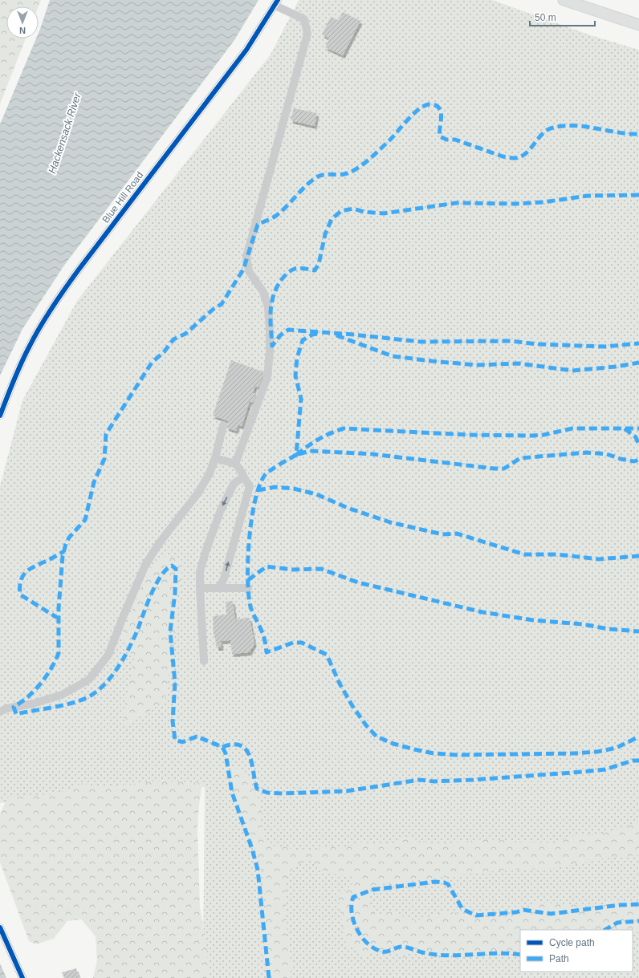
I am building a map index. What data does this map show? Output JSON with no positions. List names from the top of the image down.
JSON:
{
  "streets": {
    "street": ["Blue Hill Road"]
  },
  "water": ["Hackensack River"],
  "legend": ["Cycle path", "Path"],
  "scale_bar": "50 m",
  "north": "bottom"
}
